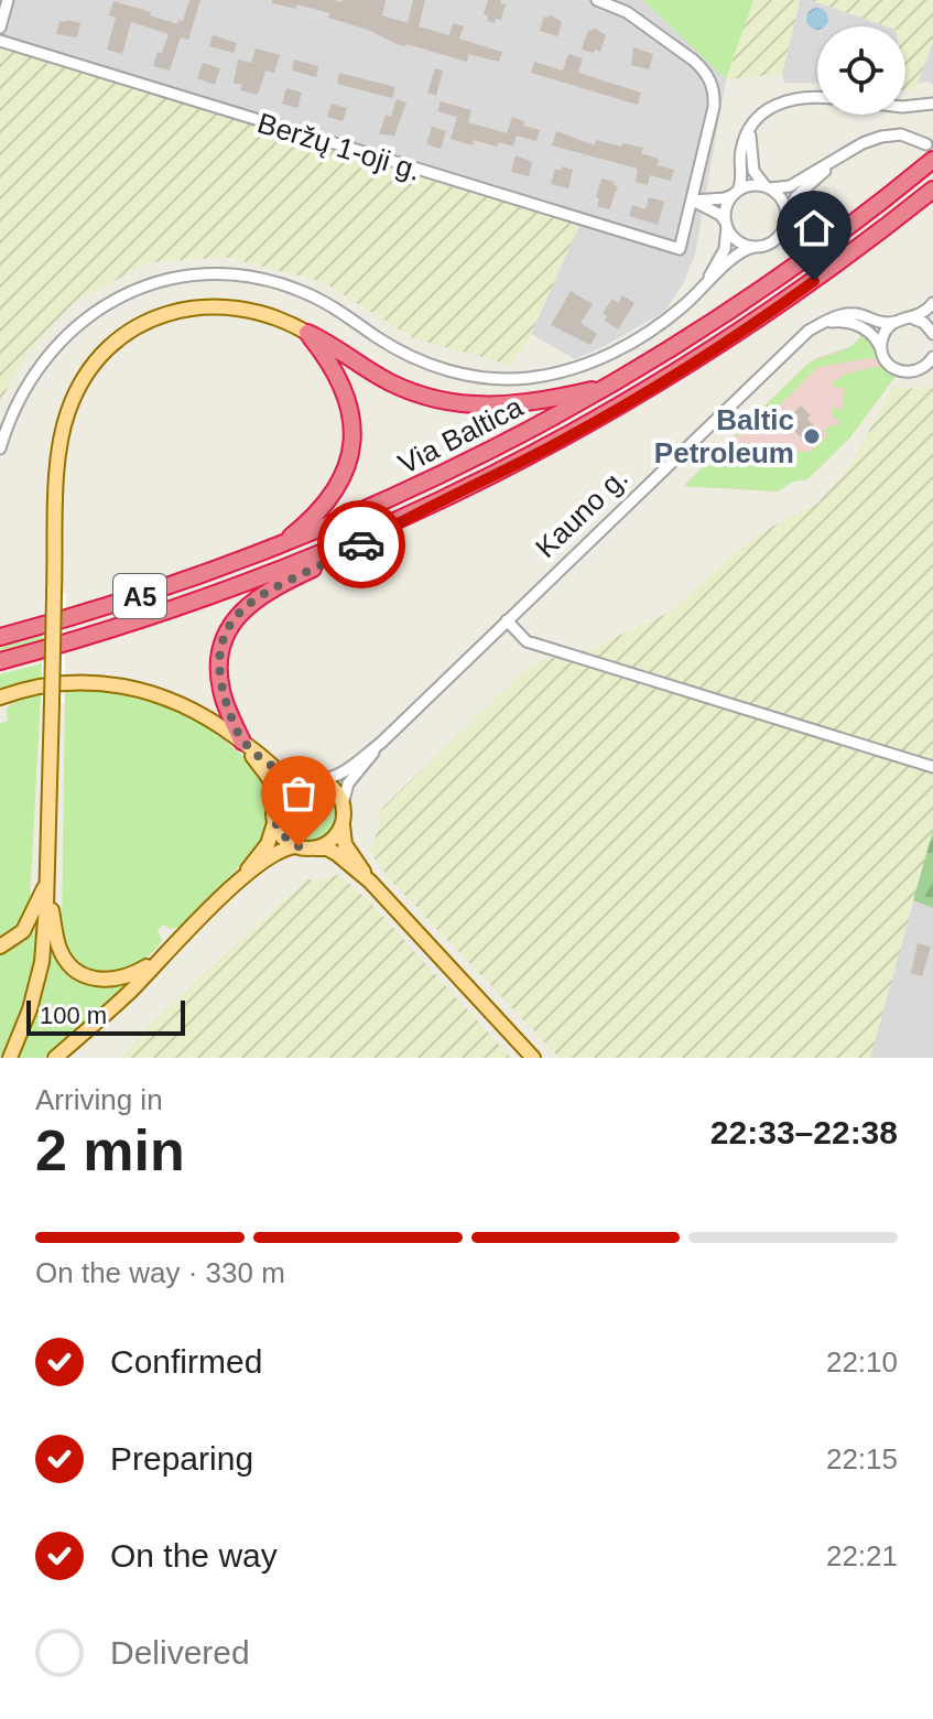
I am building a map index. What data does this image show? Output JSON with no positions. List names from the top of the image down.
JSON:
{
  "streets": {
    "highway": ["Via Baltica", "A5"],
    "street": ["Beržų 1-oji g.", "Kauno g."]
  },
  "places": ["Baltic Petroleum"],
  "scale_bar": "100 m",
  "page": {
    "scale": "100 m",
    "heading": ["2 min", "Arriving in", "22:33–22:38"],
    "bar": "On the way · 330 m",
    "list": [
      ["Confirmed", "22:10"],
      ["Preparing", "22:15"],
      ["On the way", "22:21"],
      "Delivered"
    ]
  }
}
